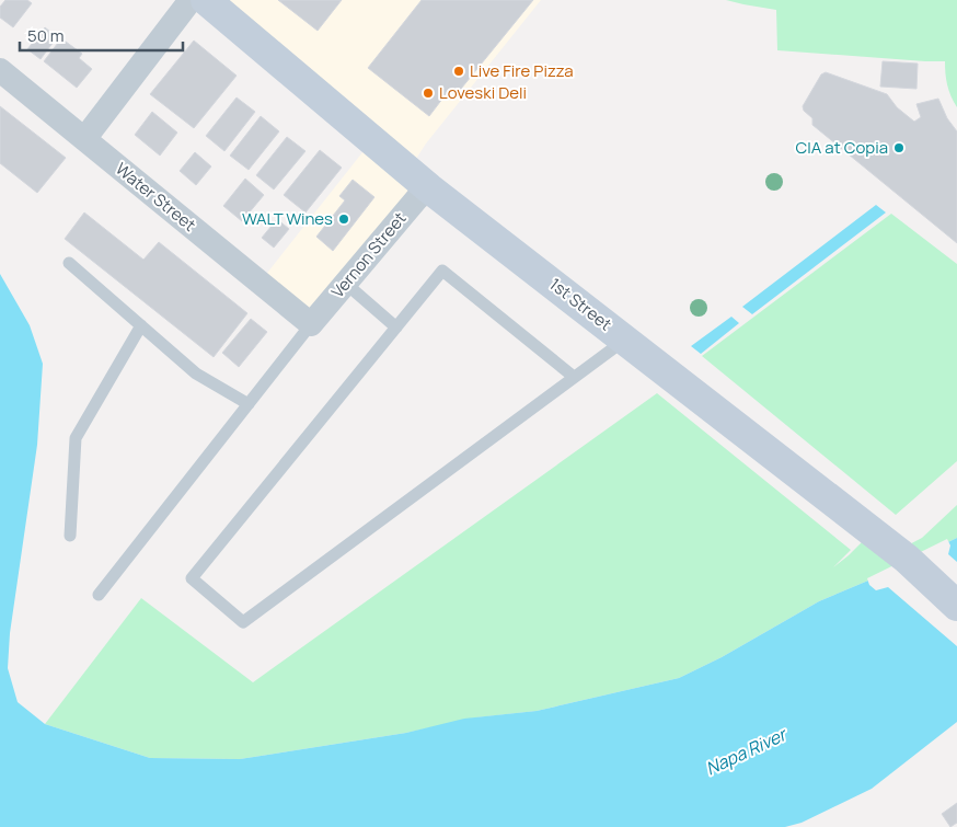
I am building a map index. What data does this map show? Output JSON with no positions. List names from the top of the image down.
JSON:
{
  "streets": {
    "main road": ["1st Street"],
    "street": ["Water Street", "Vernon Street"]
  },
  "crossings": [
    ["Water Street", "Vernon Street"],
    ["Vernon Street", "1st Street"]
  ],
  "water": ["Napa River"],
  "places": [
    "Live Fire Pizza",
    "Loveski Deli",
    "CIA at Copia",
    "WALT Wines"
  ],
  "scale_bar": "50 m"
}
